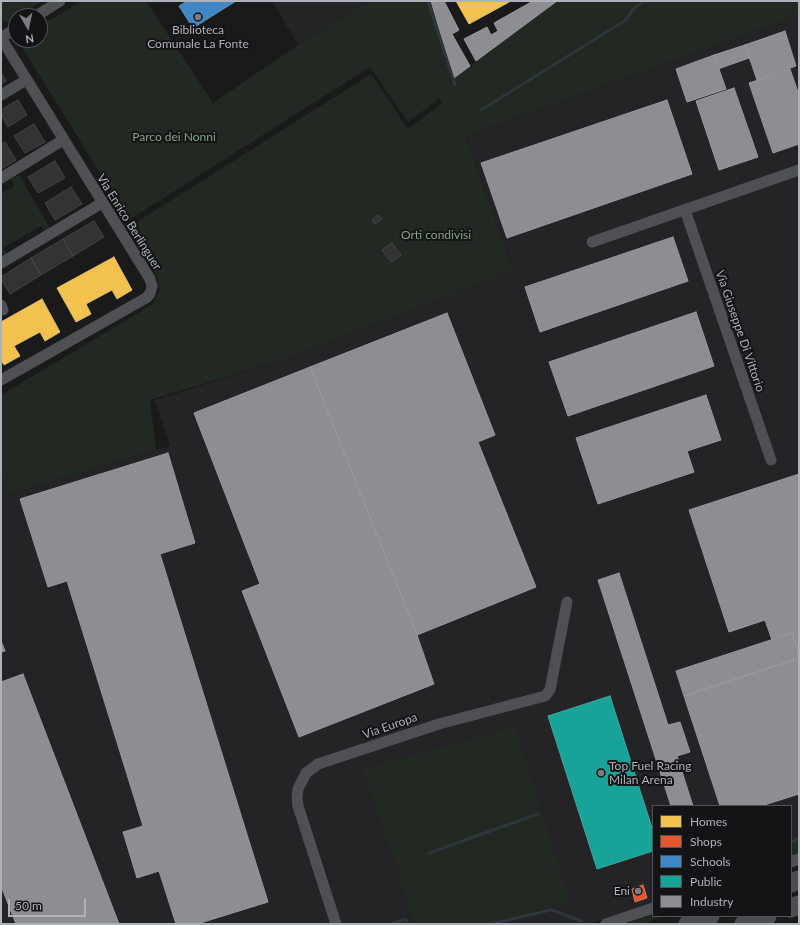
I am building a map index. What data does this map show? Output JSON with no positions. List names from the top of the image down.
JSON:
{
  "streets": {
    "street": ["Via Enrico Berlinguer", "Via Giuseppe Di Vittorio", "Via Europa"]
  },
  "parks": ["Parco dei Nonni", "Orti condivisi"],
  "places": ["Biblioteca Comunale La Fonte", "Top Fuel Racing Milan Arena", "Eni"],
  "legend": [
    "Homes",
    "Shops",
    "Schools",
    "Public",
    "Industry"
  ],
  "scale_bar": "50 m",
  "north": "bottom"
}
